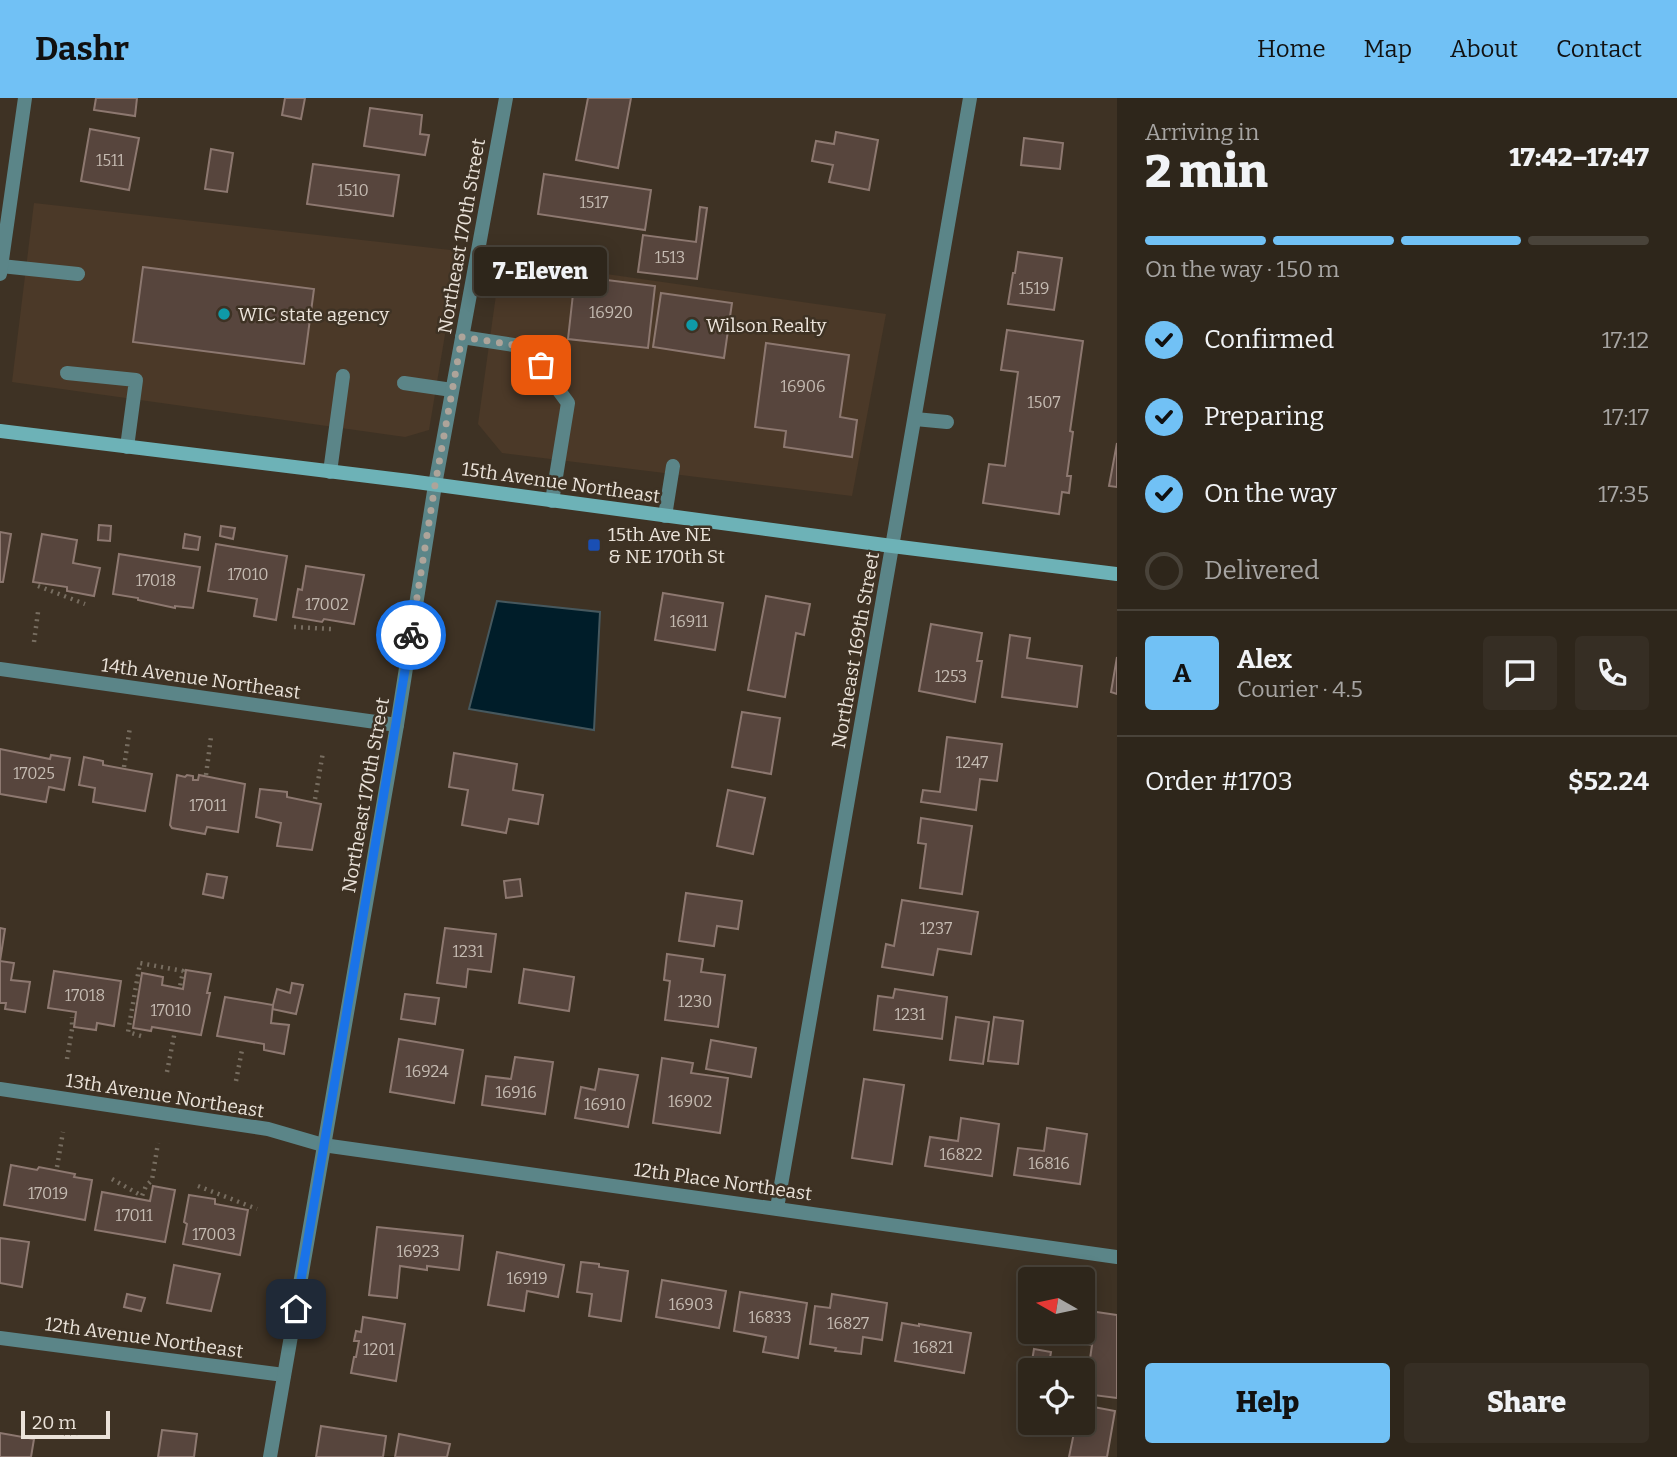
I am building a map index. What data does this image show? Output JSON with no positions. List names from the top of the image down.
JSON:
{
  "streets": {
    "main road": ["15th Avenue Northeast"],
    "street": [
      "Northeast 170th Street",
      "Northeast 169th Street",
      "14th Avenue Northeast",
      "13th Avenue Northeast",
      "12th Place Northeast",
      "12th Avenue Northeast"
    ]
  },
  "crossings": [
    ["Northeast 170th Street", "15th Avenue Northeast"],
    ["Northeast 170th Street", "14th Avenue Northeast"],
    ["Northeast 170th Street", "13th Avenue Northeast"],
    ["Northeast 170th Street", "12th Place Northeast"],
    ["Northeast 170th Street", "12th Avenue Northeast"],
    ["15th Avenue Northeast", "Northeast 169th Street"],
    ["Northeast 169th Street", "12th Place Northeast"],
    ["13th Avenue Northeast", "12th Place Northeast"]
  ],
  "places": {
    "other": ["WIC state agency", "Wilson Realty", "7-Eleven"],
    "transit": ["15th Ave NE & NE 170th St"]
  },
  "house_numbers": [
    "1511",
    "1510",
    "1517",
    "1513",
    "1519",
    "16920",
    "16906",
    "1507",
    "17010",
    "17018",
    "17002",
    "16911",
    "1253",
    "1247",
    "17025",
    "17011",
    "1237",
    "1231",
    "17018",
    "1230",
    "17010",
    "1231",
    "16924",
    "16916",
    "16902",
    "16910",
    "16822",
    "16816",
    "17019",
    "17011",
    "17003",
    "16923",
    "16919",
    "16903",
    "16833",
    "16827",
    "16821",
    "1201"
  ],
  "scale_bar": "20 m",
  "north": "left",
  "page": {
    "header": "Dashr",
    "nav": [
      "Home",
      "Map",
      "About",
      "Contact"
    ],
    "heading": ["2 min", "Arriving in", "17:42–17:47"],
    "panel": [
      "Alex",
      "Courier · 4.5",
      "Order #1703",
      "$52.24"
    ],
    "bar": "On the way · 150 m",
    "bubble": "7-Eleven",
    "list": [
      ["Confirmed", "17:12"],
      ["Preparing", "17:17"],
      ["On the way", "17:35"],
      "Delivered"
    ],
    "round": "A",
    "buttons": ["Help", "Share"],
    "scale": "20 m"
  }
}
